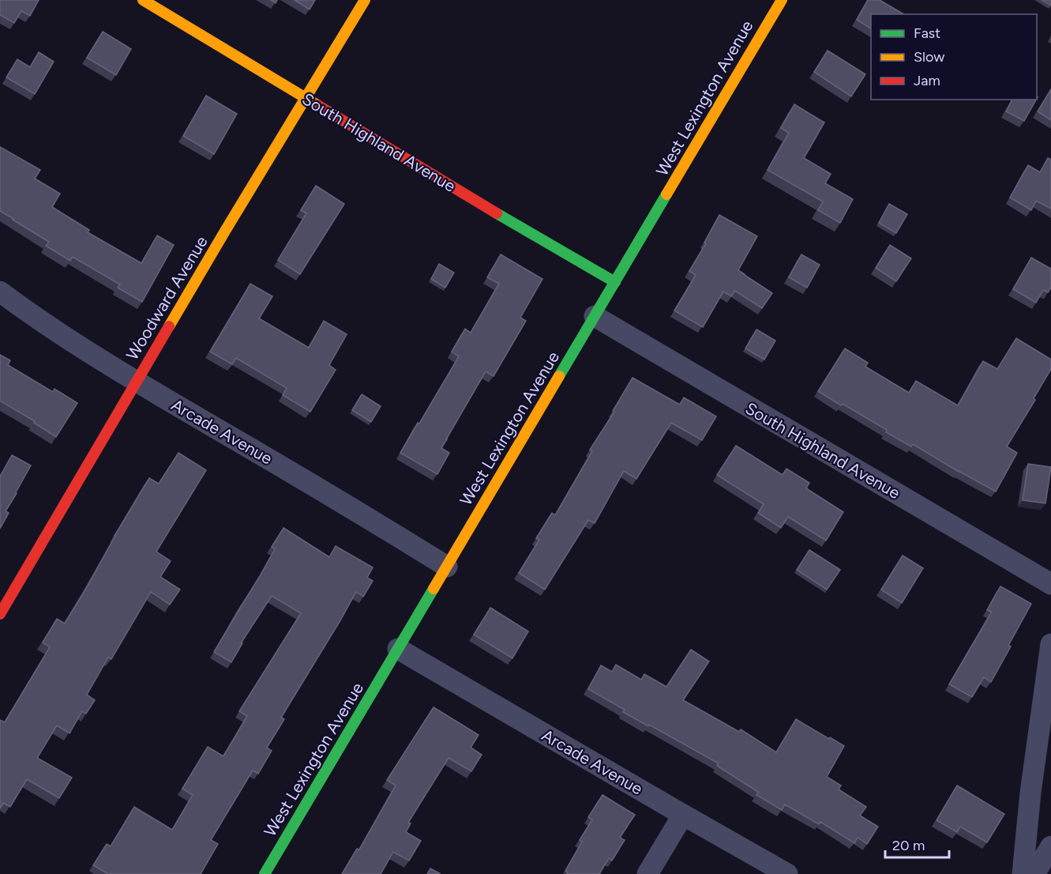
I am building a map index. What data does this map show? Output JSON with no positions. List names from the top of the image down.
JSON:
{
  "streets": {
    "street": [
      "West Lexington Avenue",
      "South Highland Avenue",
      "Woodward Avenue",
      "Arcade Avenue"
    ]
  },
  "crossings": [
    ["West Lexington Avenue", "South Highland Avenue"],
    ["West Lexington Avenue", "Arcade Avenue"],
    ["South Highland Avenue", "Woodward Avenue"],
    ["Woodward Avenue", "Arcade Avenue"]
  ],
  "legend": ["Fast", "Slow", "Jam"],
  "scale_bar": "20 m"
}
